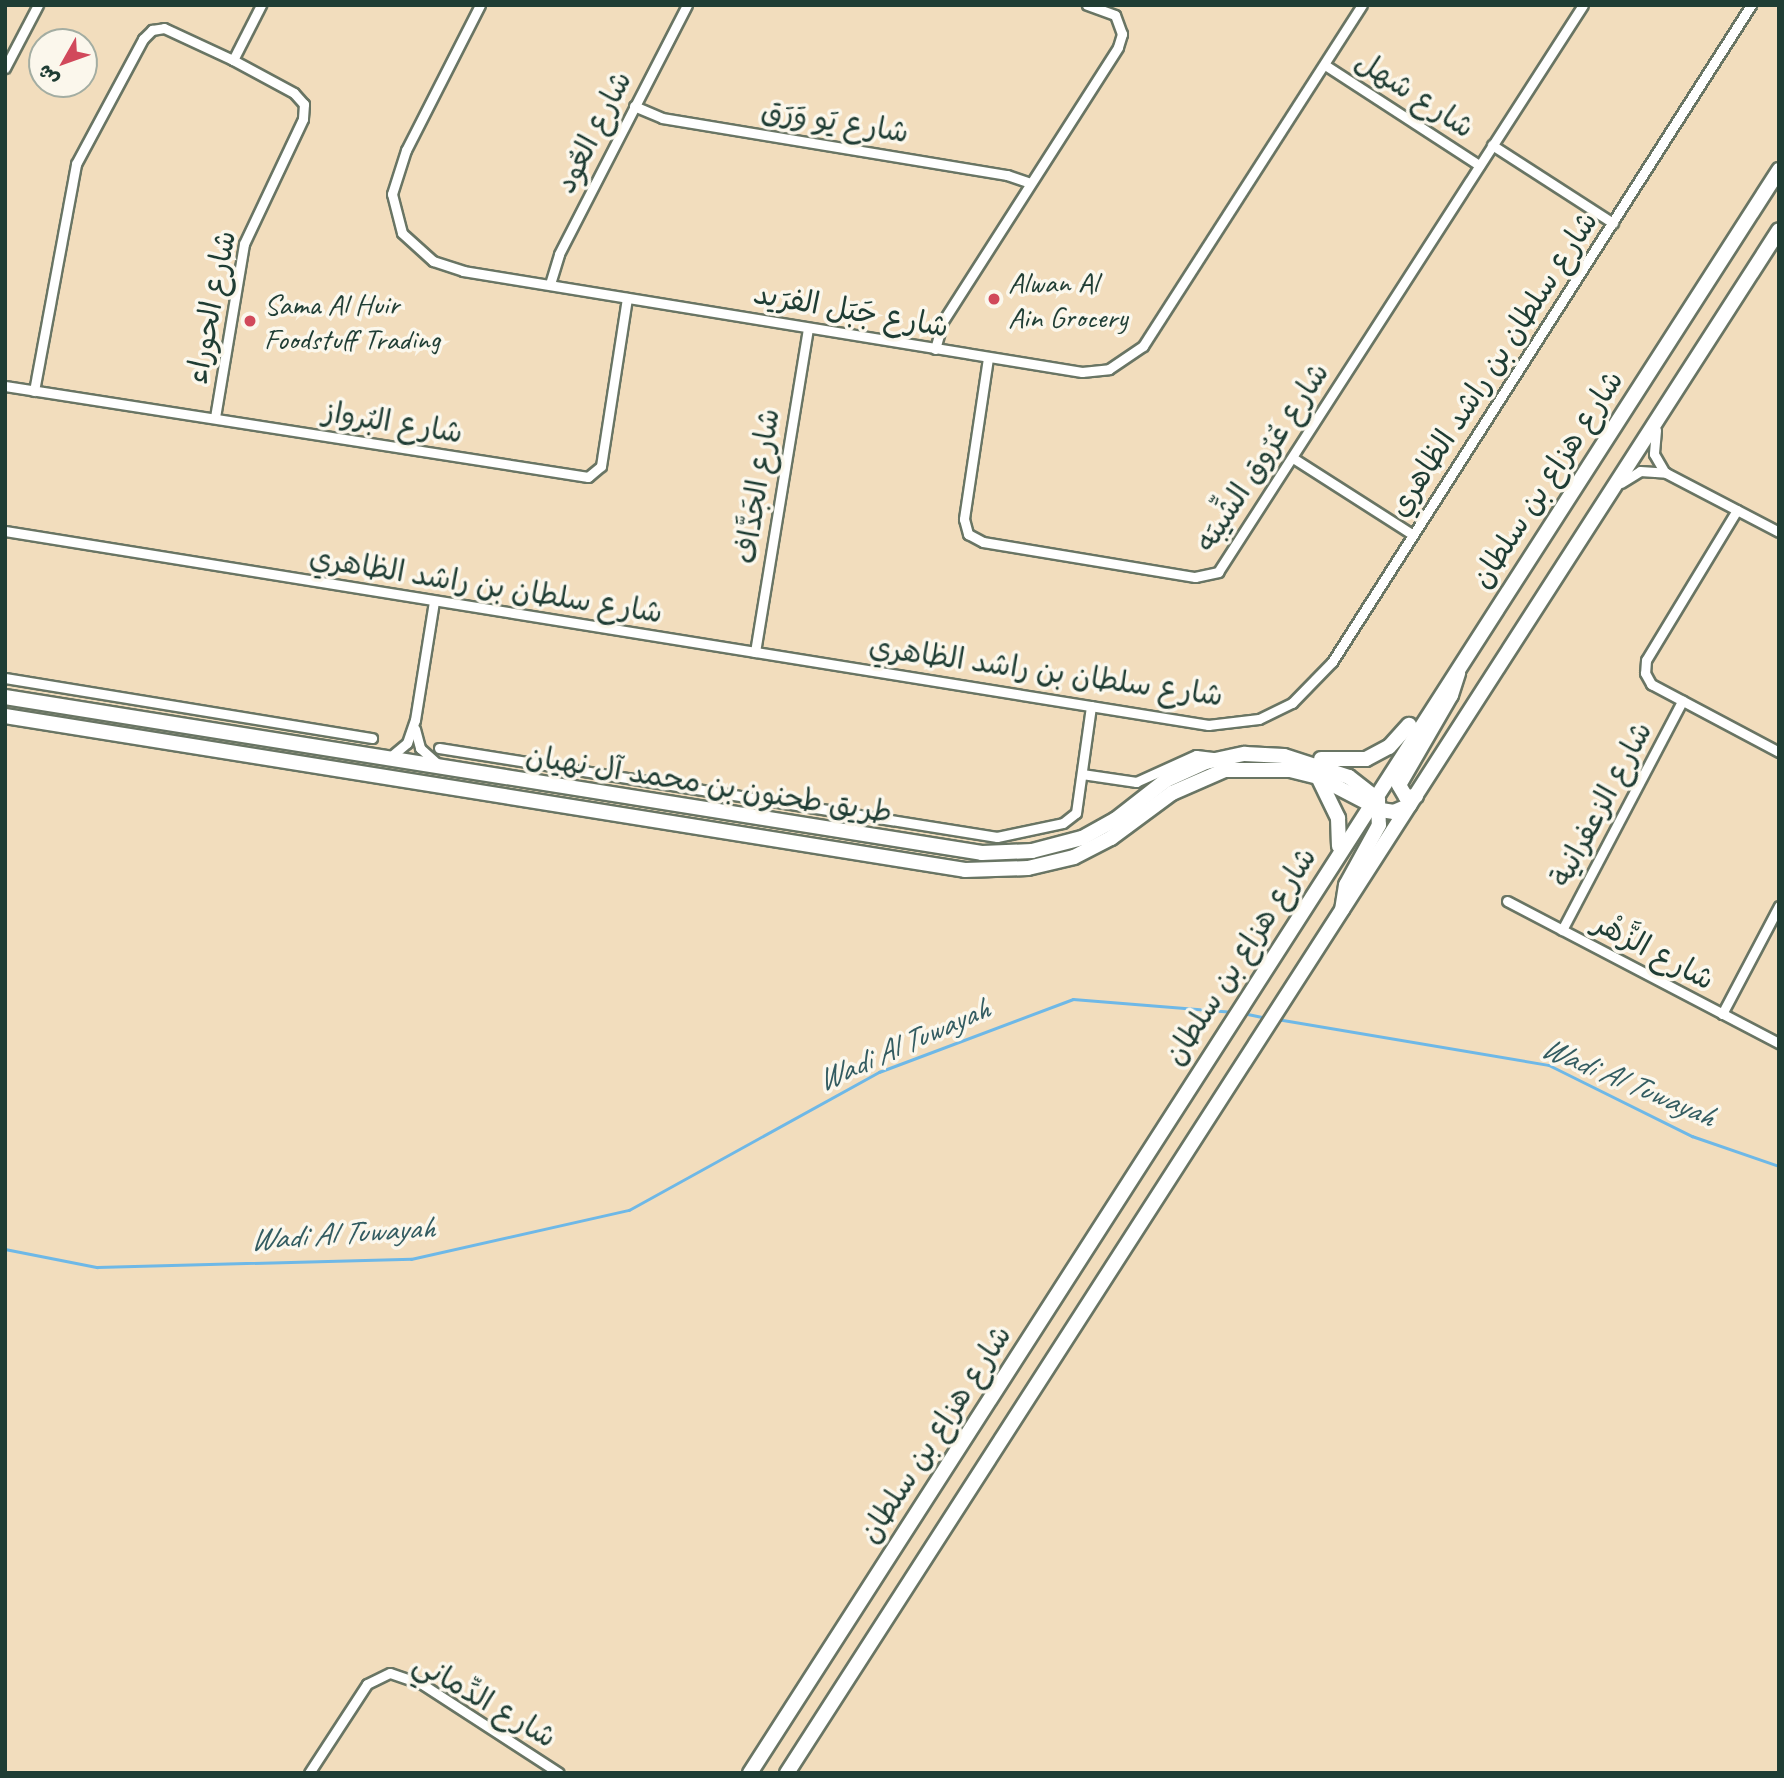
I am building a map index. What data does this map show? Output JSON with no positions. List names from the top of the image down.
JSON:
{
  "streets": {
    "main road": ["شارع هزاع بن سلطان", "طريق طحنون بن محمد آل نهيان"],
    "street": [
      "شارع شهل",
      "شارع يَو وَرَق",
      "شارع العُود",
      "شارع الحوراء",
      "شارع جَبَل الفرَيد",
      "شارع سلطان بن راشد الظاهري",
      "شارع البُرواز",
      "شارع عُرُوق الشِّيبَه",
      "شارع الجَدَّاف",
      "شارع الزعفرانية",
      "شارع الزَّهْر",
      "شارع الدِّماني"
    ]
  },
  "crossings": [
    ["شارع شهل", "شارع جَبَل الفرَيد"],
    ["شارع شهل", "شارع عُرُوق الشِّيبَه"],
    ["شارع يَو وَرَق", "شارع العُود"],
    ["شارع العُود", "شارع جَبَل الفرَيد"],
    ["شارع الحوراء", "شارع البُرواز"],
    ["شارع جَبَل الفرَيد", "شارع البُرواز"],
    ["شارع جَبَل الفرَيد", "شارع عُرُوق الشِّيبَه"],
    ["شارع جَبَل الفرَيد", "شارع الجَدَّاف"],
    ["شارع سلطان بن راشد الظاهري", "شارع الجَدَّاف"],
    ["شارع هزاع بن سلطان", "طريق طحنون بن محمد آل نهيان"],
    ["شارع الزعفرانية", "شارع الزَّهْر"]
  ],
  "water": ["Wadi Al Tuwayah"],
  "places": ["Alwan Al Ain Grocery", "Sama Al Huir Foodstuff Trading"],
  "north": "bottom left"
}
